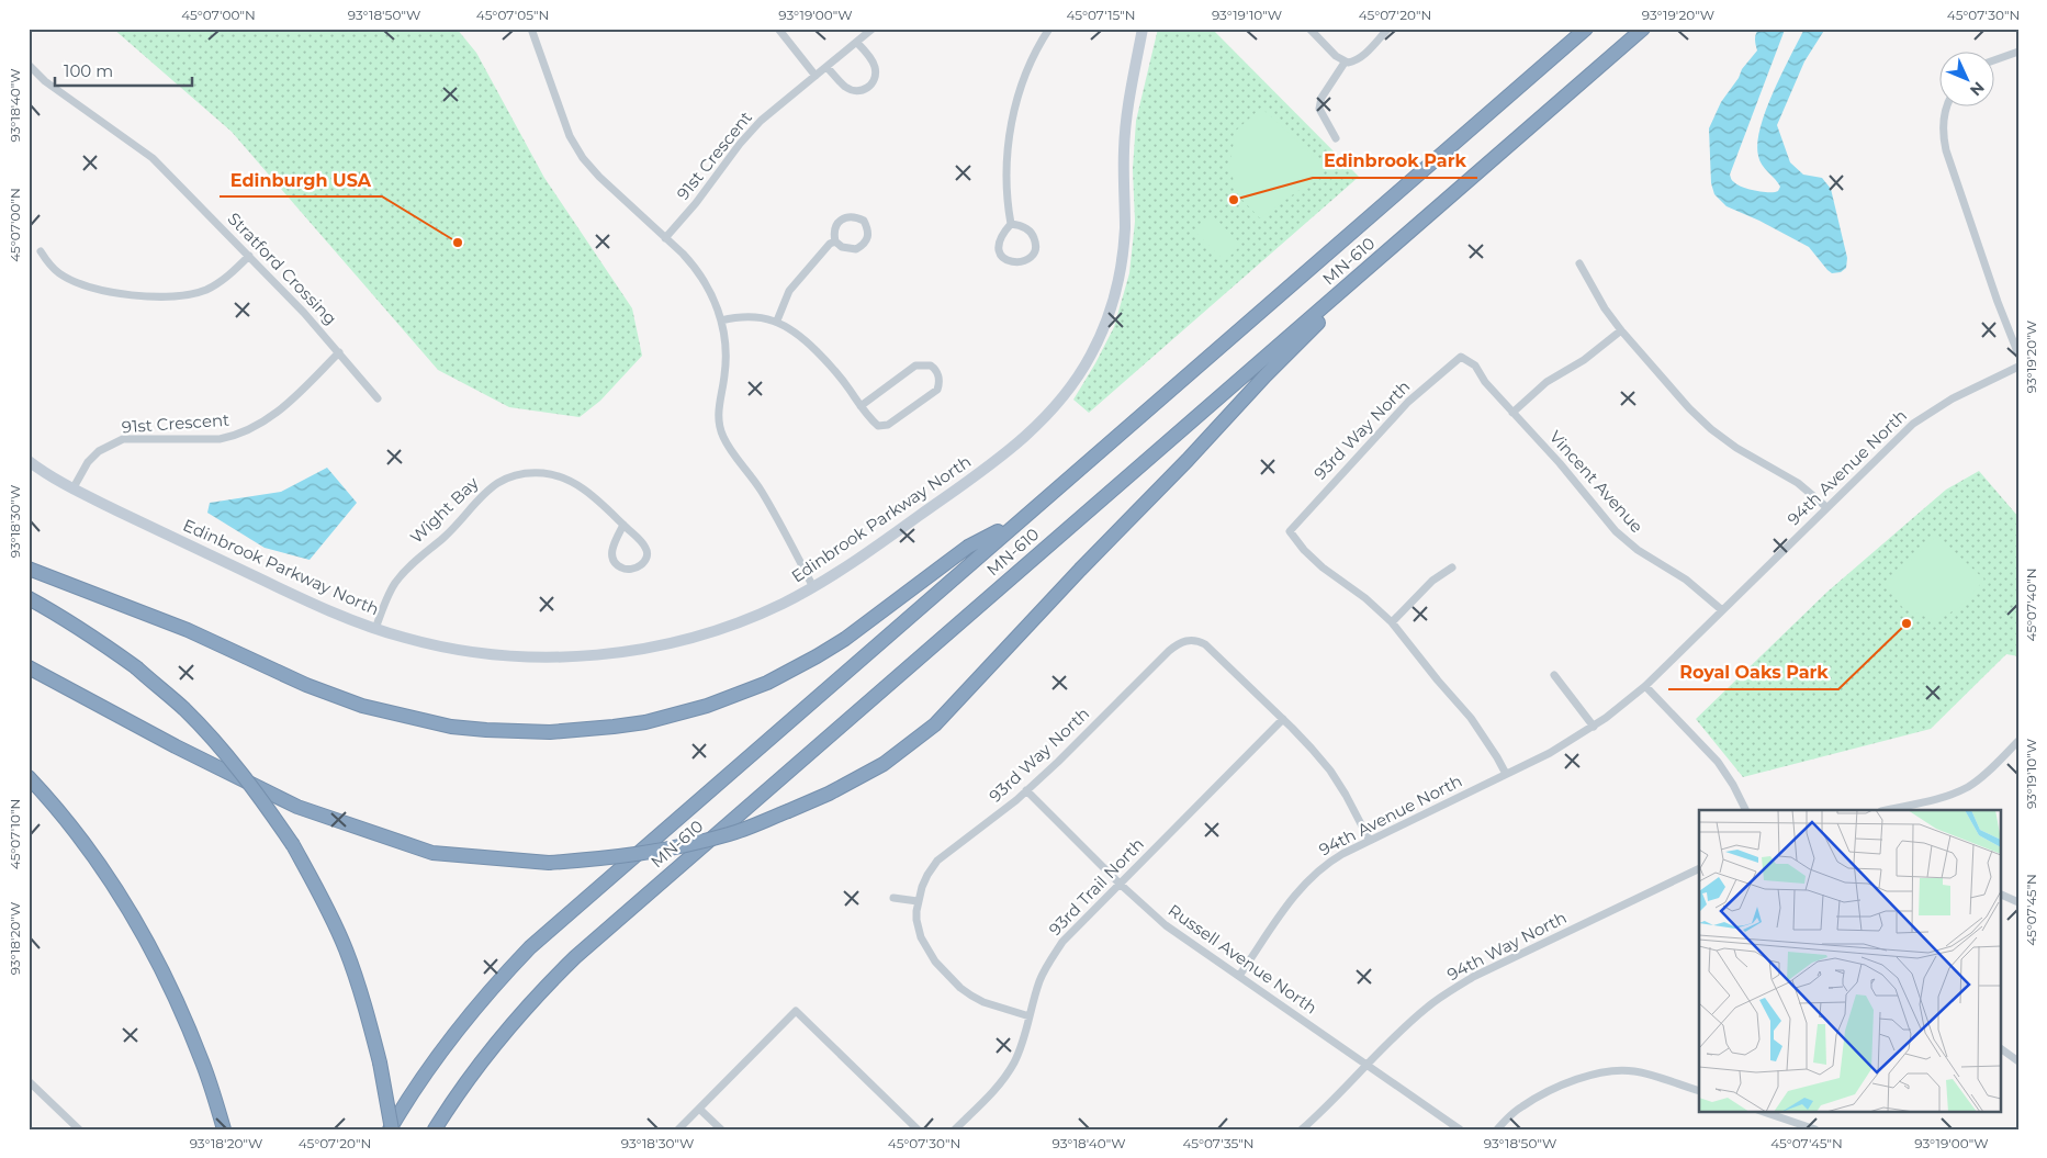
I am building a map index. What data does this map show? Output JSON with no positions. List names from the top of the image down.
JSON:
{
  "streets": {
    "highway": ["MN-610"],
    "street": [
      "91st Crescent",
      "Stratford Crossing",
      "93rd Way North",
      "94th Avenue North",
      "Vincent Avenue",
      "Wight Bay",
      "Edinbrook Parkway North",
      "93rd Trail North",
      "94th Way North",
      "Russell Avenue North"
    ]
  },
  "crossings": [
    ["91st Crescent", "Stratford Crossing"],
    ["91st Crescent", "Edinbrook Parkway North"],
    ["93rd Way North", "Vincent Avenue"],
    ["93rd Way North", "93rd Trail North"],
    ["93rd Way North", "Russell Avenue North"],
    ["94th Avenue North", "Vincent Avenue"],
    ["94th Avenue North", "Russell Avenue North"],
    ["Wight Bay", "Edinbrook Parkway North"],
    ["93rd Trail North", "Russell Avenue North"],
    ["94th Way North", "Russell Avenue North"]
  ],
  "places": ["Edinbrook Park", "Edinburgh USA", "Royal Oaks Park"],
  "scale_bar": "100 m",
  "north": "bottom right",
  "coordinates": [
    "45°07'00\"N",
    "93°18'50\"W",
    "45°07'05\"N",
    "93°19'00\"W",
    "45°07'15\"N",
    "93°19'10\"W",
    "45°07'20\"N",
    "93°19'20\"W",
    "45°07'30\"N",
    "93°18'40\"W",
    "93°18'30\"W",
    "45°07'40\"N",
    "45°07'10\"N",
    "45°07'45\"N",
    "93°18'20\"W",
    "45°07'35\"N"
  ]
}
